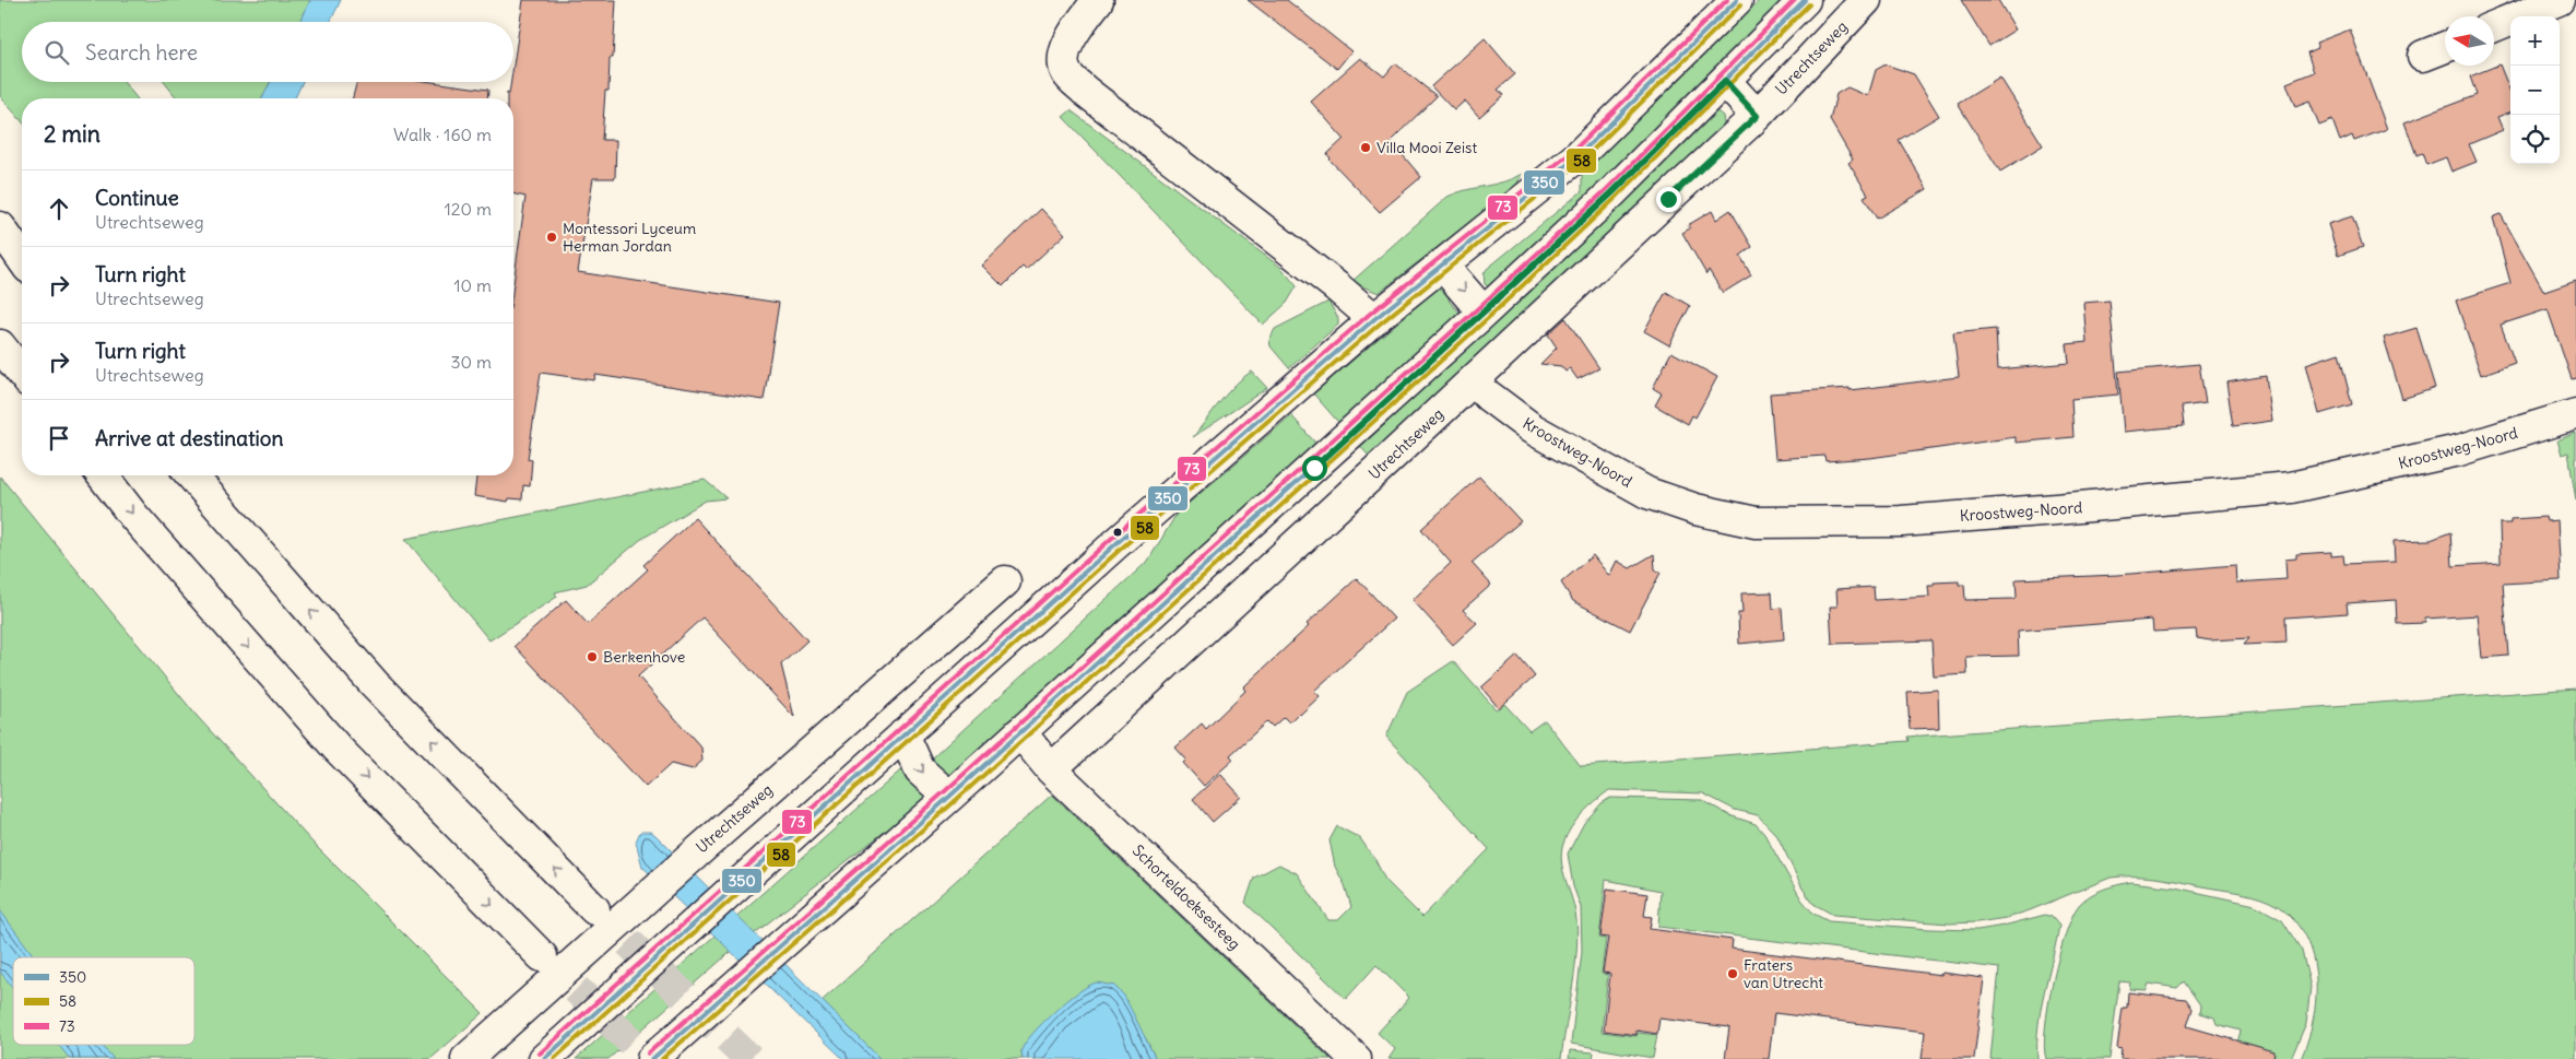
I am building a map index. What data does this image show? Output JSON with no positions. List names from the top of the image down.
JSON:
{
  "streets": {
    "main road": ["Utrechtseweg", "Kroostweg-Noord", "Schorteldoeksesteeg"]
  },
  "crossings": [
    ["Utrechtseweg", "Schorteldoeksesteeg"]
  ],
  "places": [
    "Villa Mooi Zeist",
    "Montessori Lyceum Herman Jordan",
    "Berkenhove",
    "Fraters van Utrecht"
  ],
  "lines": ["transit line 350", "transit line 73", "transit line 58"],
  "legend": ["350", "58", "73"],
  "north": "left",
  "page": {
    "map_buttons": ["+", "−"],
    "search": "Search here",
    "heading": ["2 min", "Walk · 160 m"],
    "list": [
      ["Continue", "Utrechtseweg", "120 m"],
      ["Turn right", "Utrechtseweg", "10 m"],
      ["Turn right", "Utrechtseweg", "30 m"],
      "Arrive at destination"
    ]
  }
}
